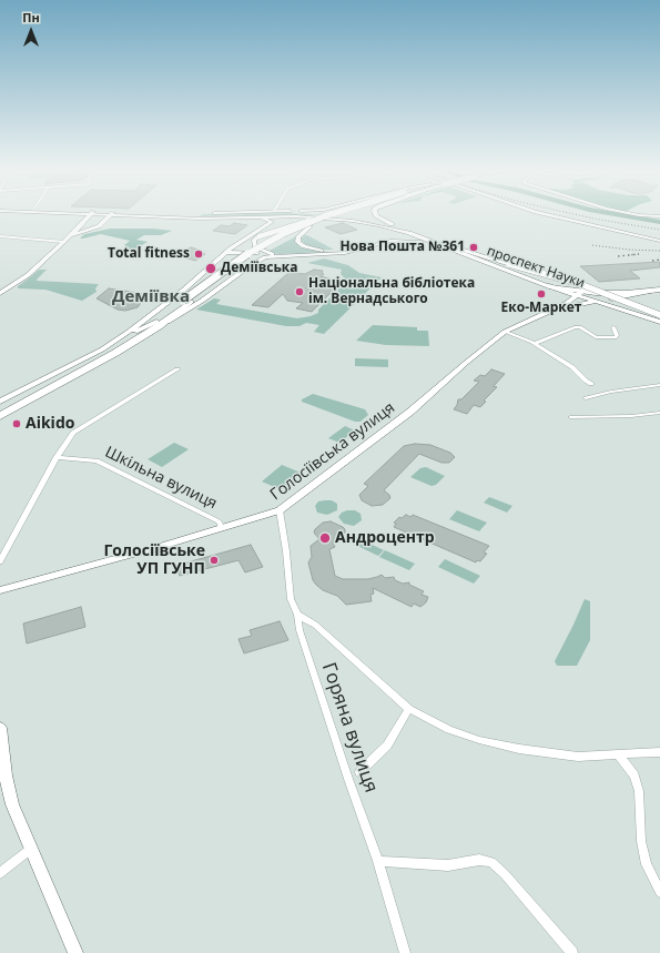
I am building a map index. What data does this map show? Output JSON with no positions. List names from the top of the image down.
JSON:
{
  "streets": {
    "main road": ["проспект Науки", "Голосіївська вулиця"],
    "street": ["Шкільна вулиця", "Горяна вулиця"]
  },
  "crossings": [
    ["проспект Науки", "Голосіївська вулиця"],
    ["Голосіївська вулиця", "Шкільна вулиця"],
    ["Голосіївська вулиця", "Горяна вулиця"]
  ],
  "districts": ["Деміївка"],
  "places": [
    "Нова Пошта №361",
    "Total fitness",
    "Деміївська",
    "Національна бібліотека ім. Вернадського",
    "Еко-Маркет",
    "Aikido",
    "Андроцентр",
    "Голосіївське УП ГУНП"
  ],
  "north": "top"
}
